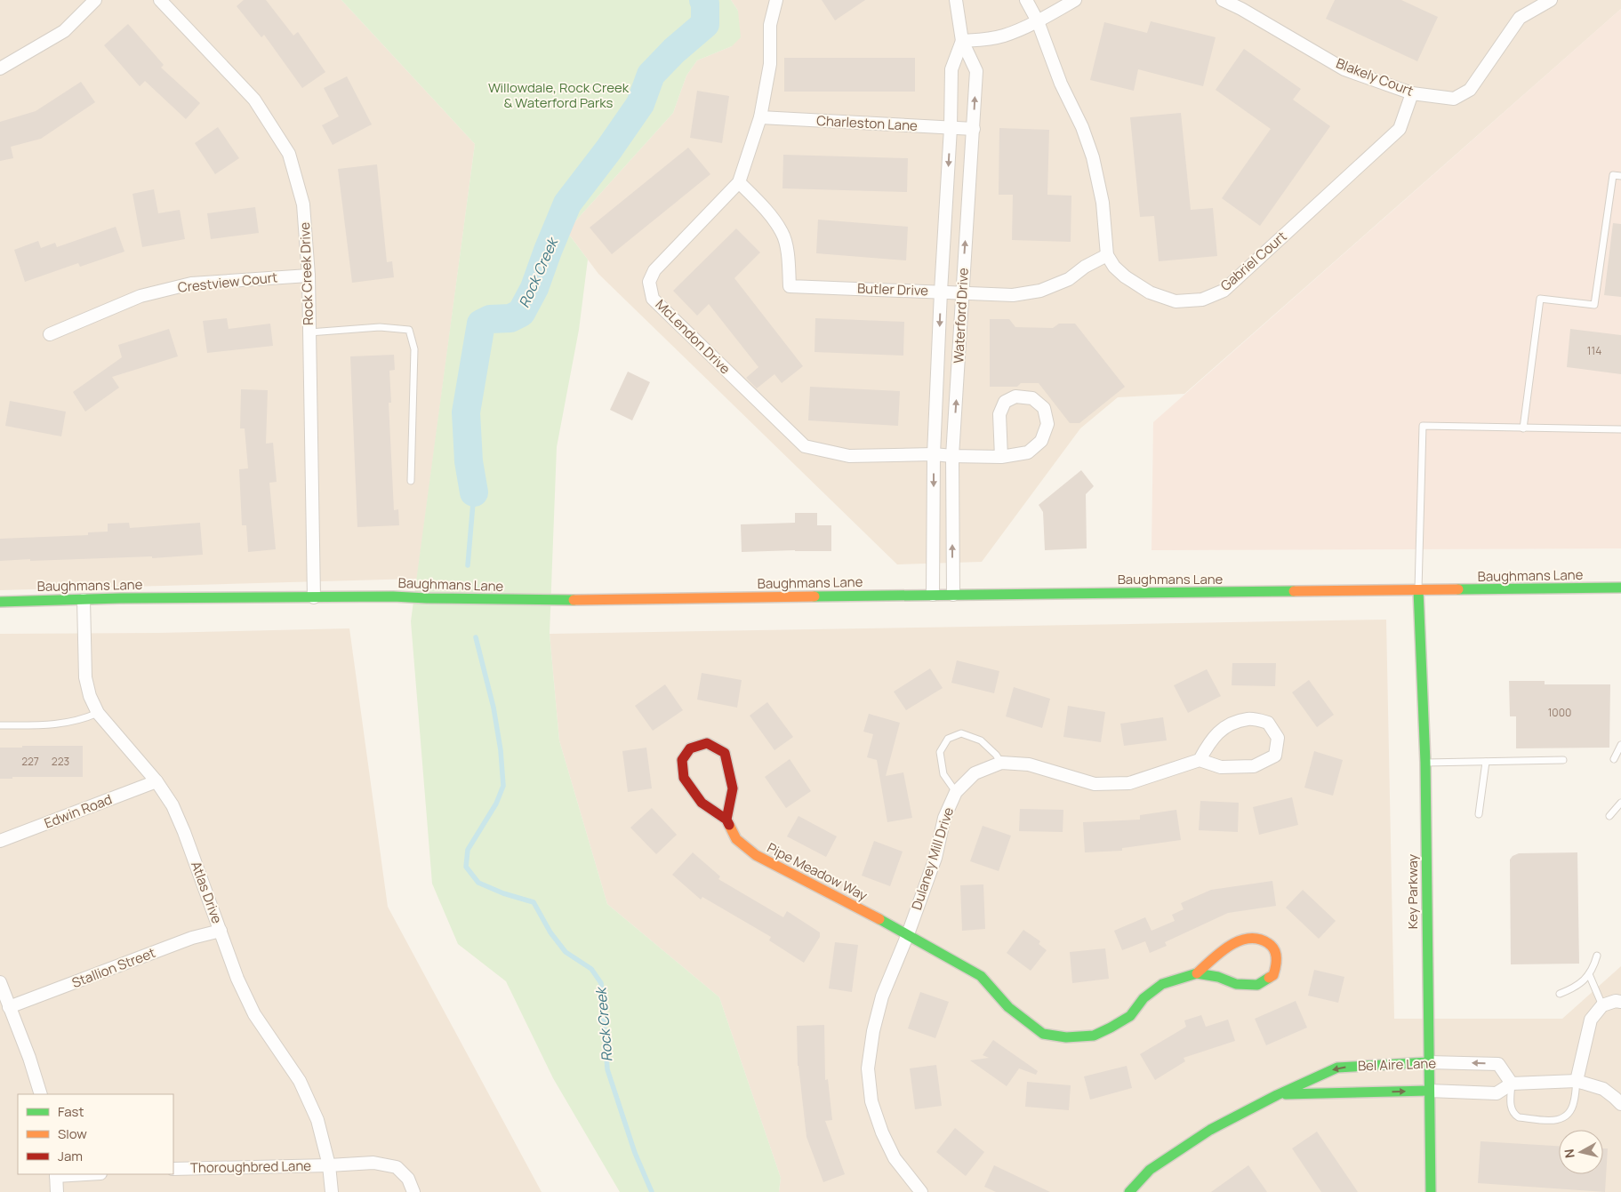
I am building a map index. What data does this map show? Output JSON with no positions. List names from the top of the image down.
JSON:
{
  "streets": {
    "street": [
      "Blakely Court",
      "Charleston Lane",
      "Gabriel Court",
      "Rock Creek Drive",
      "Crestview Court",
      "Butler Drive",
      "Waterford Drive",
      "McLendon Drive",
      "Baughmans Lane",
      "Edwin Road",
      "Dulaney Mill Drive",
      "Pipe Meadow Way",
      "Key Parkway",
      "Atlas Drive",
      "Stallion Street",
      "Bel Aire Lane",
      "Thoroughbred Lane"
    ]
  },
  "crossings": [
    ["Blakely Court", "Gabriel Court"],
    ["Charleston Lane", "Waterford Drive"],
    ["Charleston Lane", "McLendon Drive"],
    ["Gabriel Court", "Butler Drive"],
    ["Rock Creek Drive", "Crestview Court"],
    ["Rock Creek Drive", "Baughmans Lane"],
    ["Butler Drive", "Waterford Drive"],
    ["Butler Drive", "McLendon Drive"],
    ["Waterford Drive", "McLendon Drive"],
    ["Waterford Drive", "Baughmans Lane"],
    ["Baughmans Lane", "Key Parkway"],
    ["Baughmans Lane", "Atlas Drive"],
    ["Edwin Road", "Atlas Drive"],
    ["Dulaney Mill Drive", "Pipe Meadow Way"],
    ["Key Parkway", "Bel Aire Lane"],
    ["Atlas Drive", "Stallion Street"],
    ["Atlas Drive", "Thoroughbred Lane"]
  ],
  "water": ["Rock Creek"],
  "parks": ["Willowdale, Rock Creek & Waterford Parks"],
  "house_numbers": [
    "114",
    "1000",
    "227",
    "223"
  ],
  "legend": ["Fast", "Slow", "Jam"],
  "north": "left"
}
